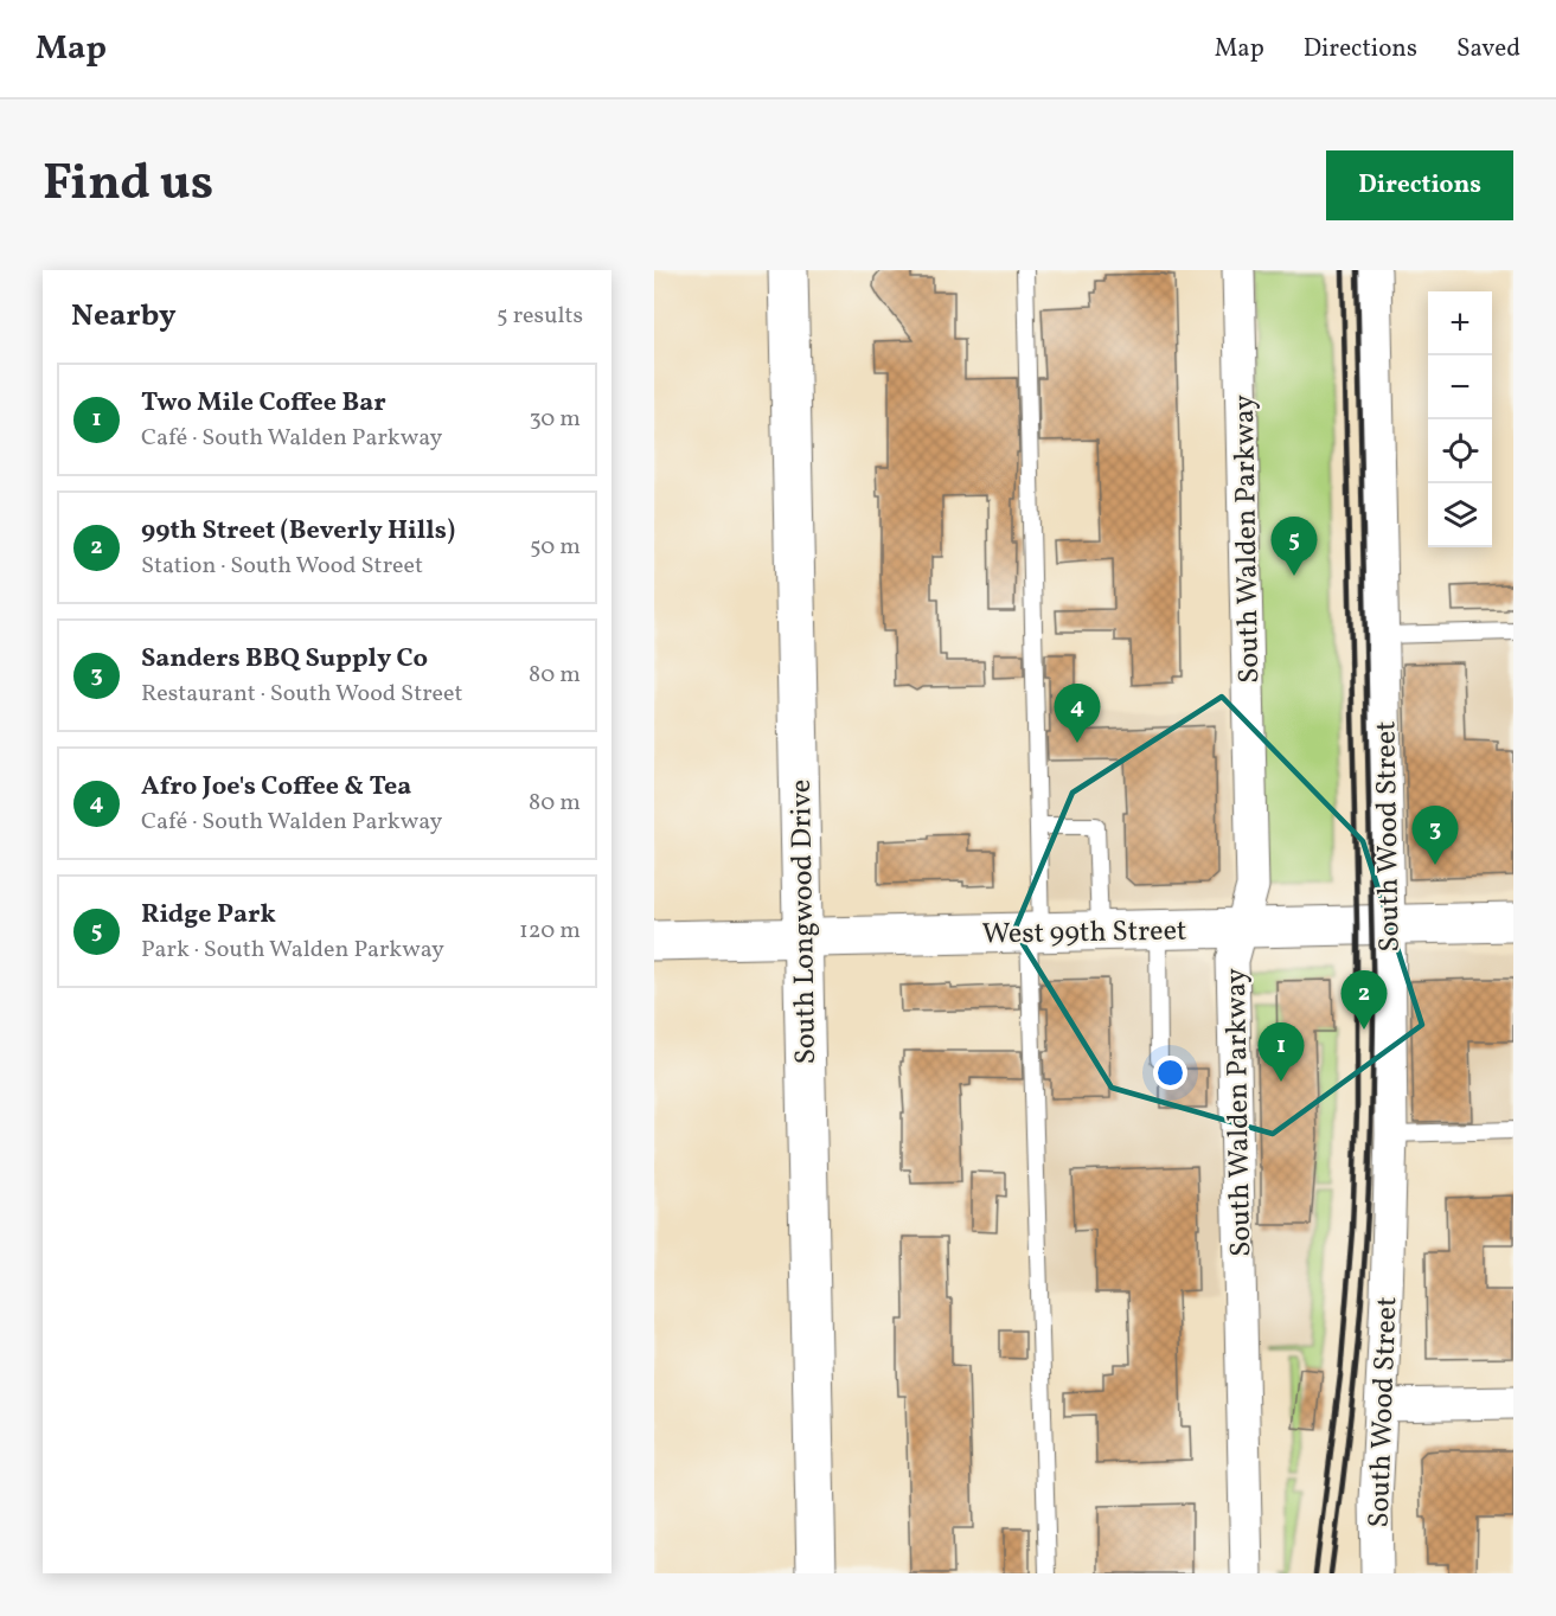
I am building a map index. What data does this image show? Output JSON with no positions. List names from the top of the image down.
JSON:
{
  "streets": {
    "street": [
      "South Walden Parkway",
      "South Wood Street",
      "South Longwood Drive",
      "West 99th Street"
    ]
  },
  "crossings": [
    ["South Walden Parkway", "West 99th Street"],
    ["South Wood Street", "West 99th Street"],
    ["South Longwood Drive", "West 99th Street"]
  ],
  "page": {
    "header": "Map",
    "nav": ["Map", "Directions", "Saved"],
    "title": "Find us",
    "buttons": "Directions",
    "heading": ["Nearby", "5 results"],
    "map_buttons": ["+", "−"],
    "list": [
      {
        "mark": "1",
        "name": "Two Mile Coffee Bar",
        "note": "Café · South Walden Parkway",
        "value": "30 m"
      },
      {
        "mark": "2",
        "name": "99th Street (Beverly Hills)",
        "note": "Station · South Wood Street",
        "value": "50 m"
      },
      {
        "mark": "3",
        "name": "Sanders BBQ Supply Co",
        "note": "Restaurant · South Wood Street",
        "value": "80 m"
      },
      {
        "mark": "4",
        "name": "Afro Joe's Coffee & Tea",
        "note": "Café · South Walden Parkway",
        "value": "80 m"
      },
      {
        "mark": "5",
        "name": "Ridge Park",
        "note": "Park · South Walden Parkway",
        "value": "120 m"
      }
    ],
    "pins": [
      "5",
      "4",
      "3",
      "2",
      "1"
    ]
  }
}
